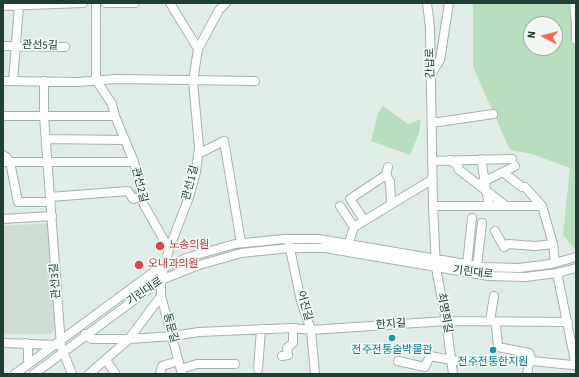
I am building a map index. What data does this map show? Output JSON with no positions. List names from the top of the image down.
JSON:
{
  "streets": {
    "street": [
      "관선5길",
      "간납로",
      "관선1길",
      "관선2길",
      "기린대로",
      "관선3길",
      "어진길",
      "최명희길",
      "한지길",
      "동문길"
    ]
  },
  "crossings": [
    ["간납로", "기린대로"],
    ["간납로", "최명희길"],
    ["관선1길", "관선2길"],
    ["관선1길", "기린대로"],
    ["관선1길", "동문길"],
    ["기린대로", "관선3길"],
    ["기린대로", "어진길"],
    ["기린대로", "최명희길"],
    ["기린대로", "한지길"],
    ["기린대로", "동문길"],
    ["어진길", "한지길"],
    ["최명희길", "한지길"],
    ["한지길", "동문길"]
  ],
  "places": [
    "노송의원",
    "오내과의원",
    "전주전통술박물관",
    "전주전통한지원"
  ],
  "north": "left"
}
